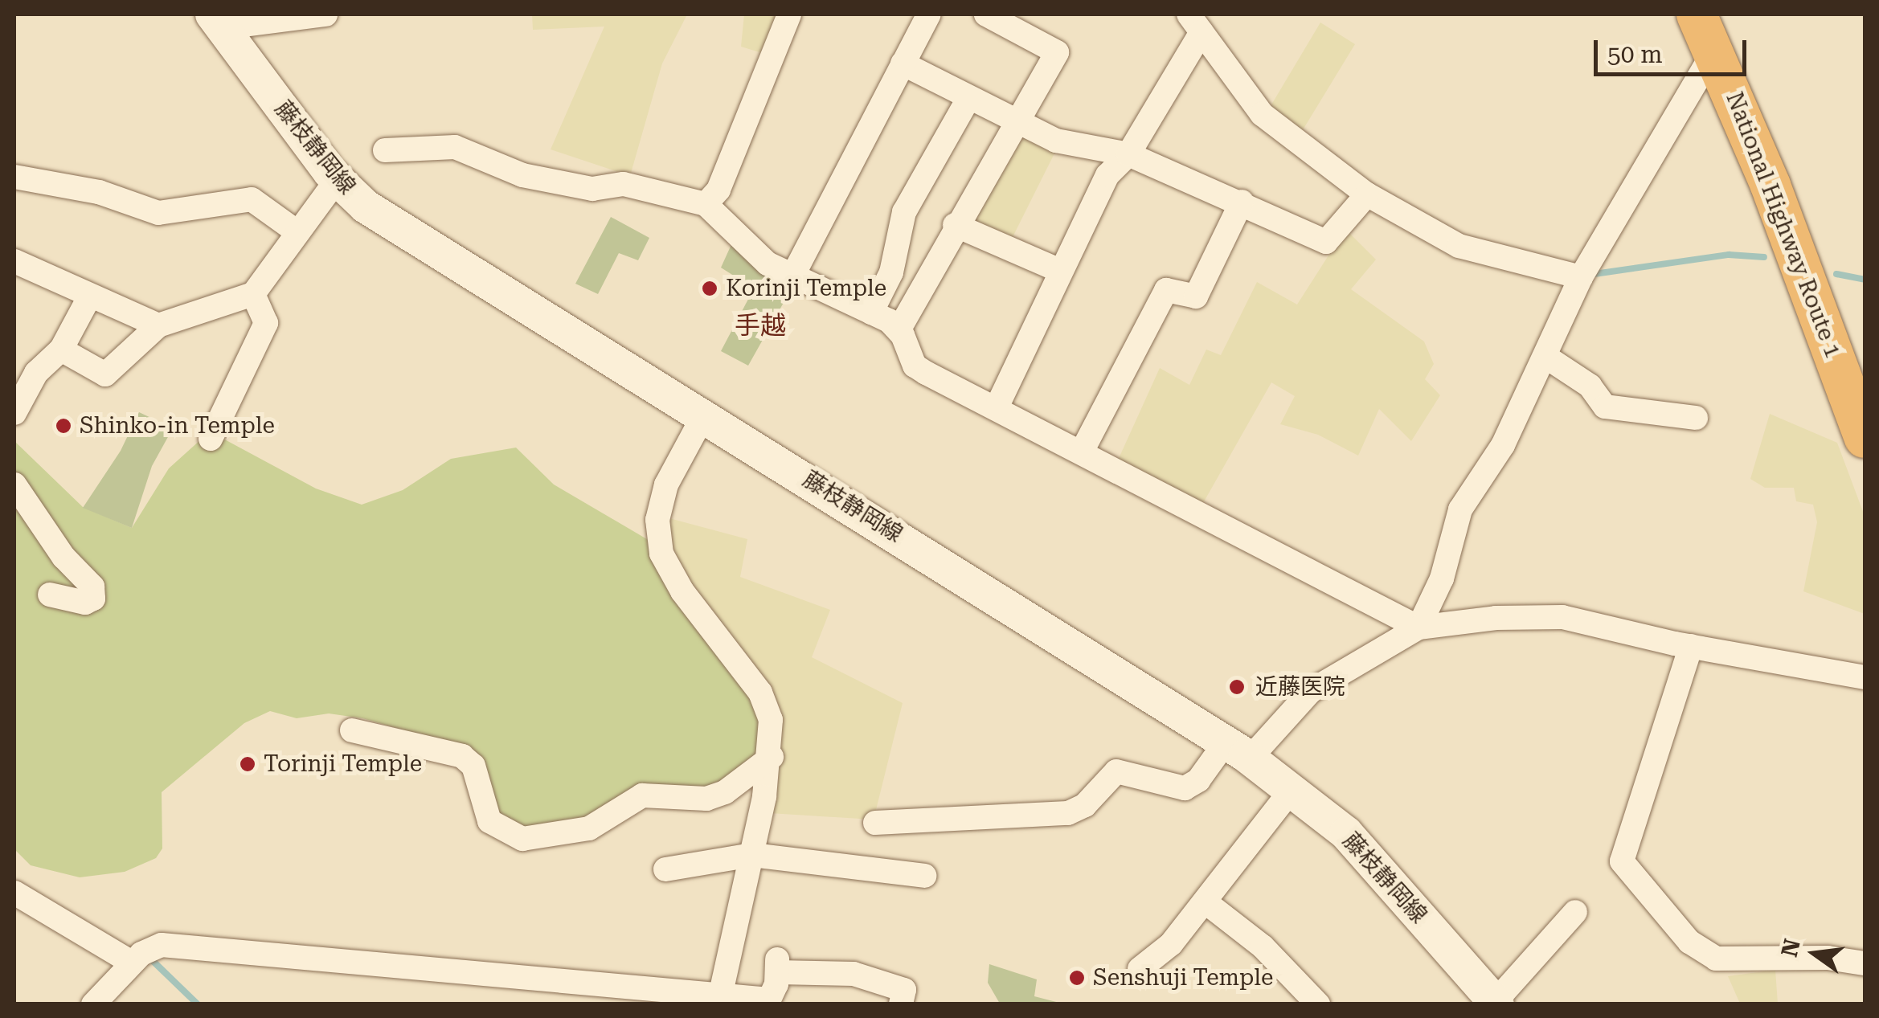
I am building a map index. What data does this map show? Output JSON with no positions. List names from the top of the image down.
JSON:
{
  "streets": {
    "highway": ["National Highway Route 1"],
    "main road": ["藤枝静岡線"]
  },
  "districts": ["手越"],
  "places": [
    "Korinji Temple",
    "Shinko-in Temple",
    "近藤医院",
    "Torinji Temple",
    "Senshuji Temple"
  ],
  "scale_bar": "50 m",
  "north": "left"
}
